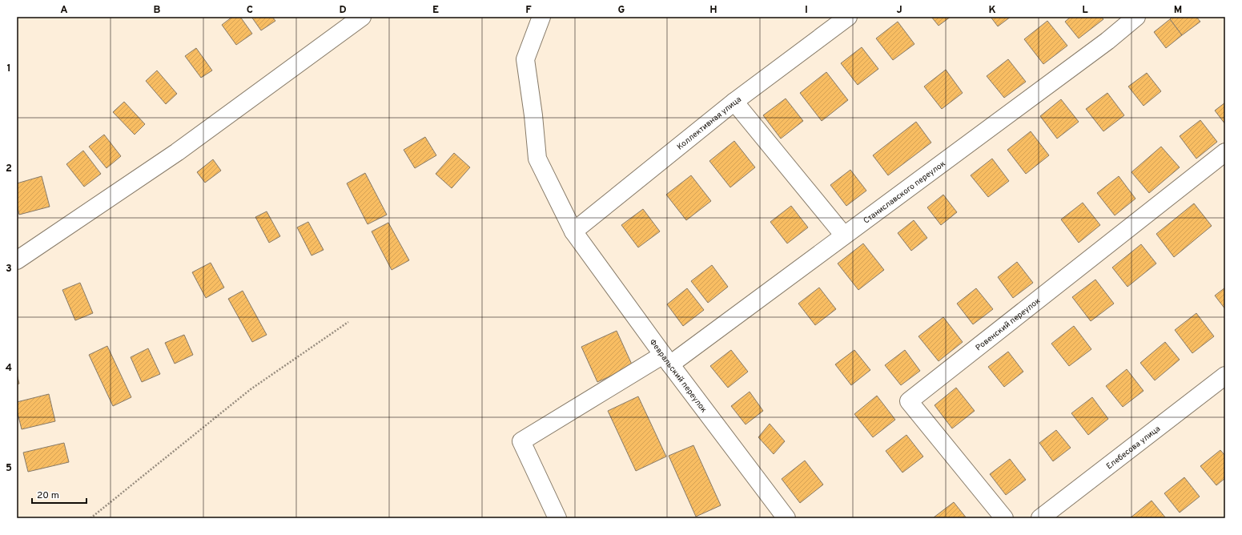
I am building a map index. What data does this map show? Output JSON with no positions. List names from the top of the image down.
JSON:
{
  "streets": {
    "street": [
      "Коллективная улица",
      "Станиславского переулок",
      "Ровенский переулок",
      "Февральский переулок",
      "Елебесова улица"
    ]
  },
  "crossings": [
    ["Коллективная улица", "Февральский переулок"],
    ["Станиславского переулок", "Февральский переулок"]
  ],
  "scale_bar": "20 m",
  "grid": {
    "columns": [
      "A",
      "B",
      "C",
      "D",
      "E",
      "F",
      "G",
      "H",
      "I",
      "J",
      "K",
      "L",
      "M"
    ],
    "rows": [
      "1",
      "2",
      "3",
      "4",
      "5"
    ]
  }
}
